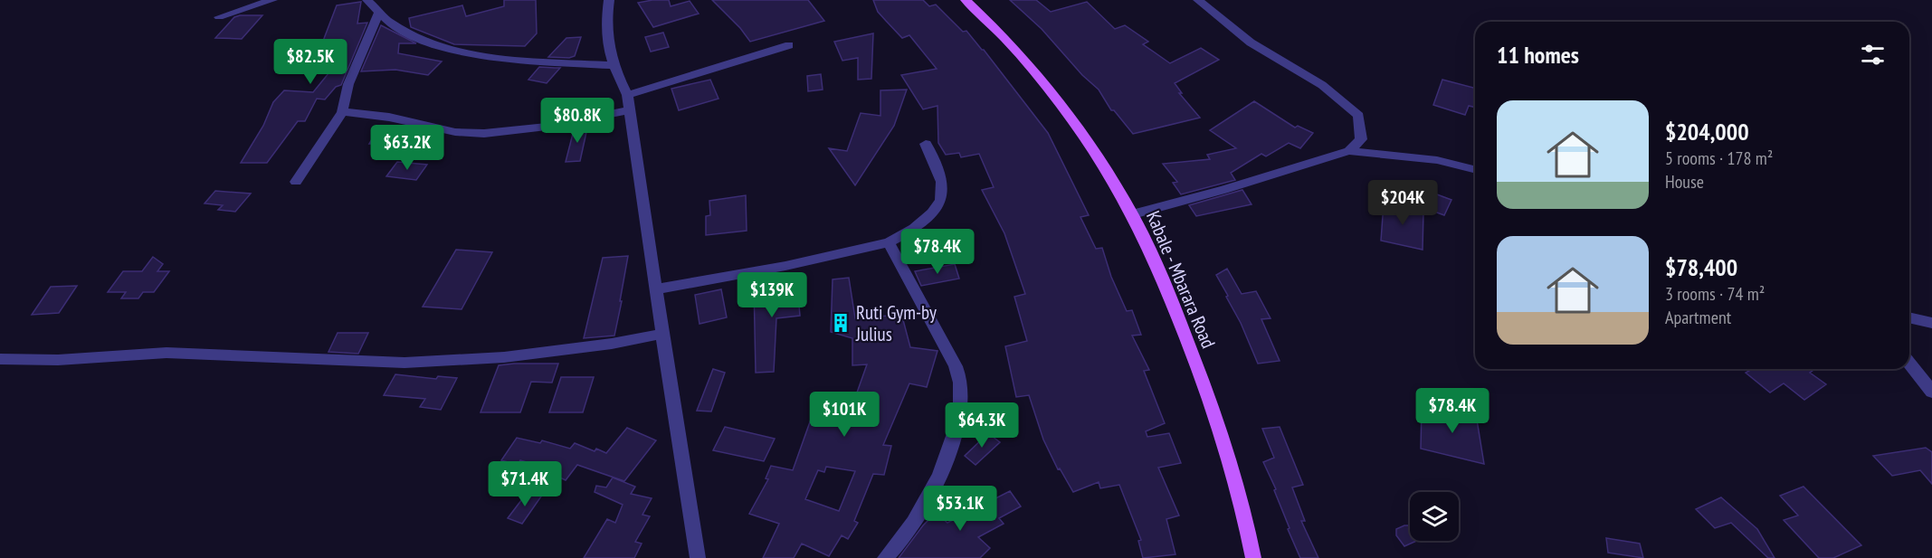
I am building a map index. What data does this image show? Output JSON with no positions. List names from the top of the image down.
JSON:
{
  "streets": {
    "main road": ["Kabale - Mbarara Road"]
  },
  "places": {
    "building": ["Ruti Gym-by Julius"]
  },
  "page": {
    "heading": "11 homes",
    "price": [
      "$82.5K",
      "$80.8K",
      "$63.2K",
      "$204K",
      "$78.4K",
      "$139K",
      "$78.4K",
      "$101K",
      "$64.3K",
      "$71.4K",
      "$53.1K"
    ],
    "list": [
      {
        "name": "$204,000",
        "note": "5 rooms · 178 m² · House"
      },
      {
        "name": "$78,400",
        "note": "3 rooms · 74 m² · Apartment"
      }
    ]
  }
}
